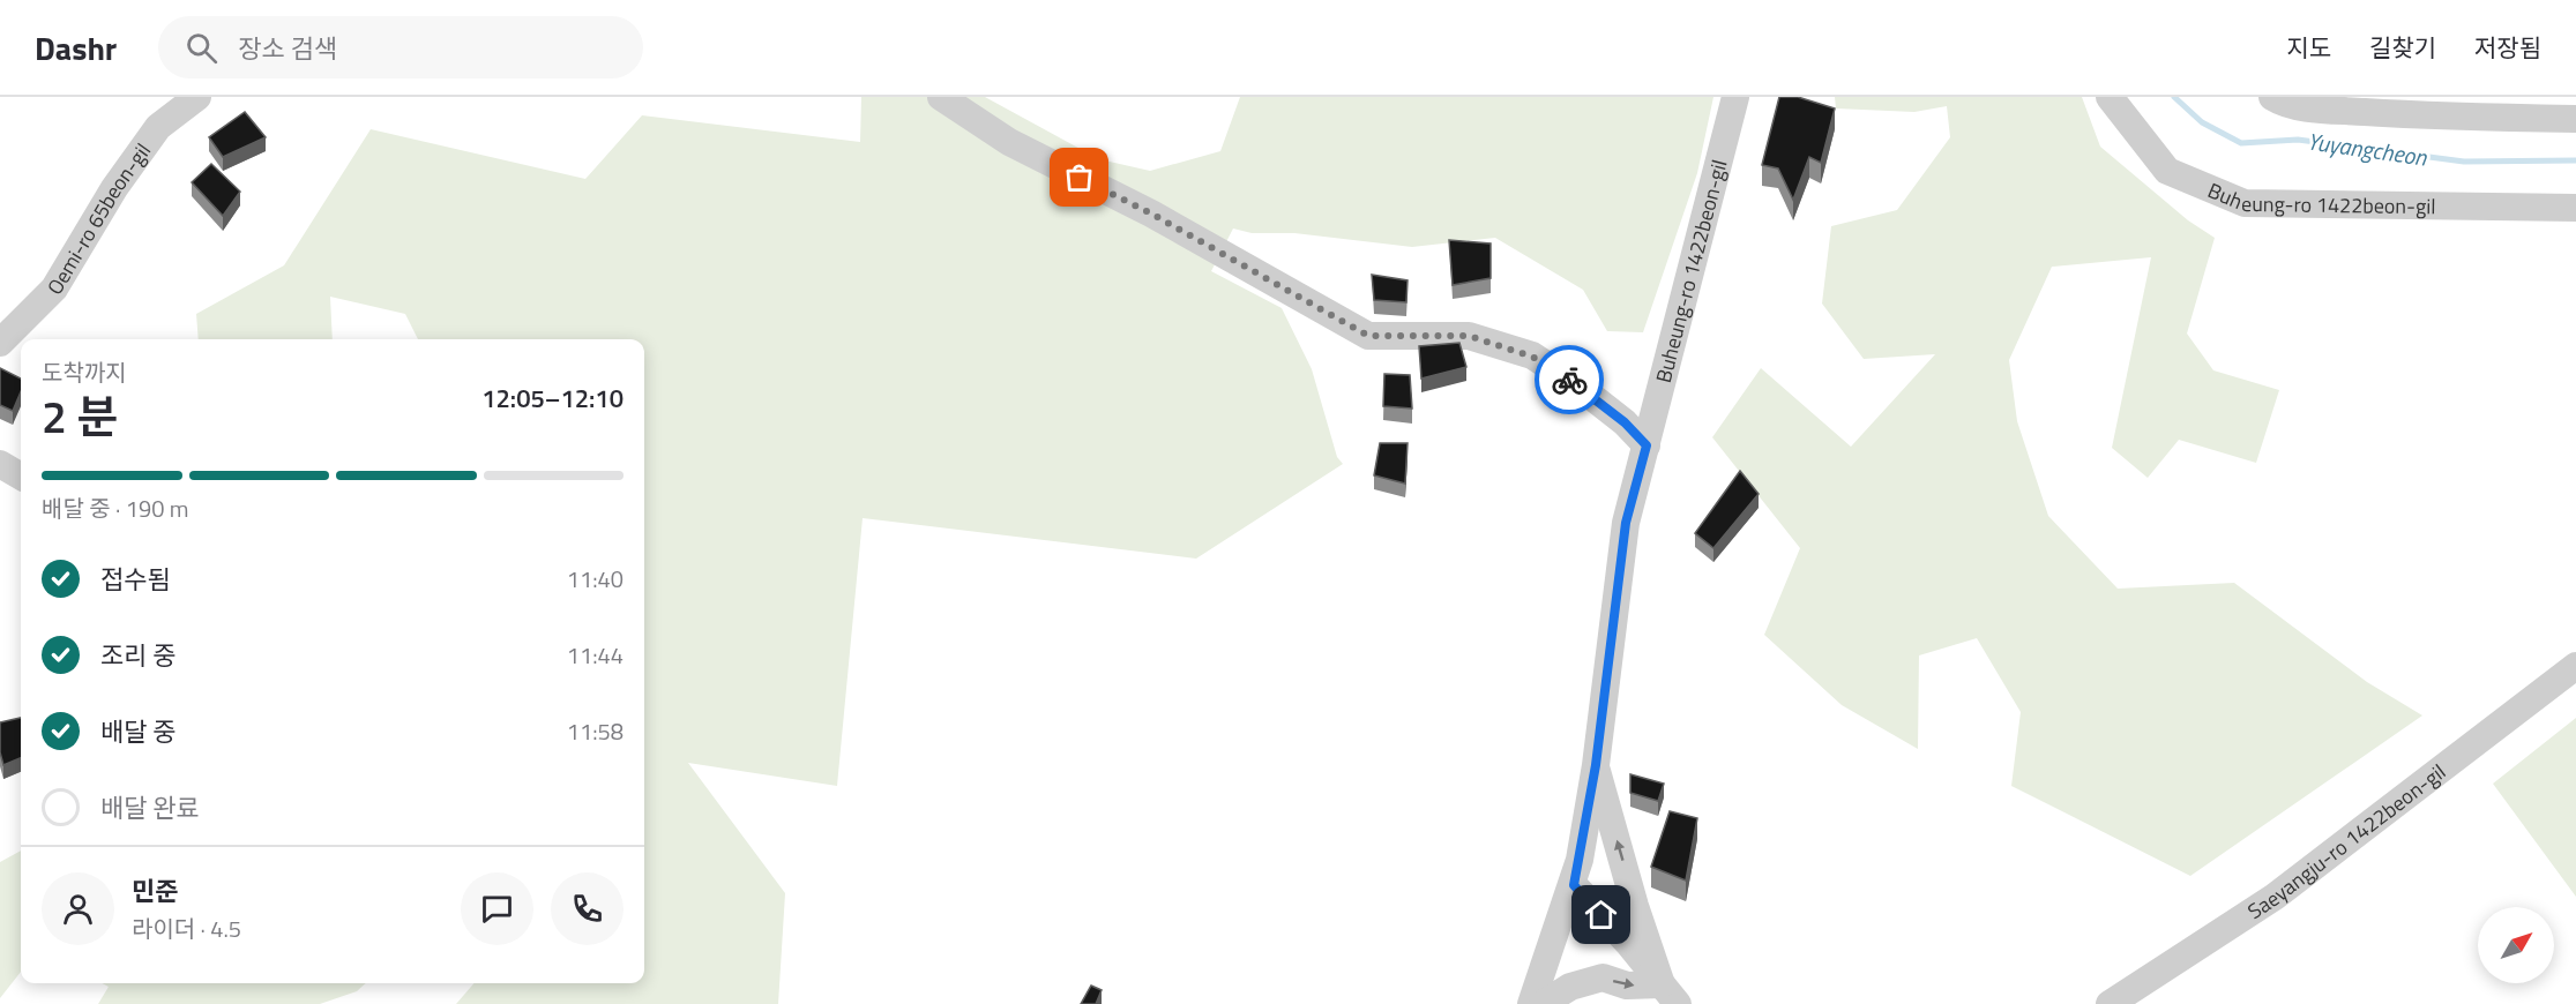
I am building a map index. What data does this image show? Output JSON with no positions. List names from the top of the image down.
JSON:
{
  "streets": {
    "street": ["Buheung-ro 1422beon-gil", "Oemi-ro 65beon-gil", "Saeyangju-ro 1422beon-gil"]
  },
  "water": ["Yuyangcheon"],
  "north": "top right",
  "page": {
    "header": "Dashr",
    "search": "장소 검색",
    "nav": ["지도", "길찾기", "저장됨"],
    "heading": ["2 분", "도착까지", "12:05–12:10"],
    "panel": ["민준", "라이더 · 4.5"],
    "bar": "배달 중 · 190 m",
    "list": [
      ["접수됨", "11:40"],
      ["조리 중", "11:44"],
      ["배달 중", "11:58"],
      "배달 완료"
    ]
  }
}
